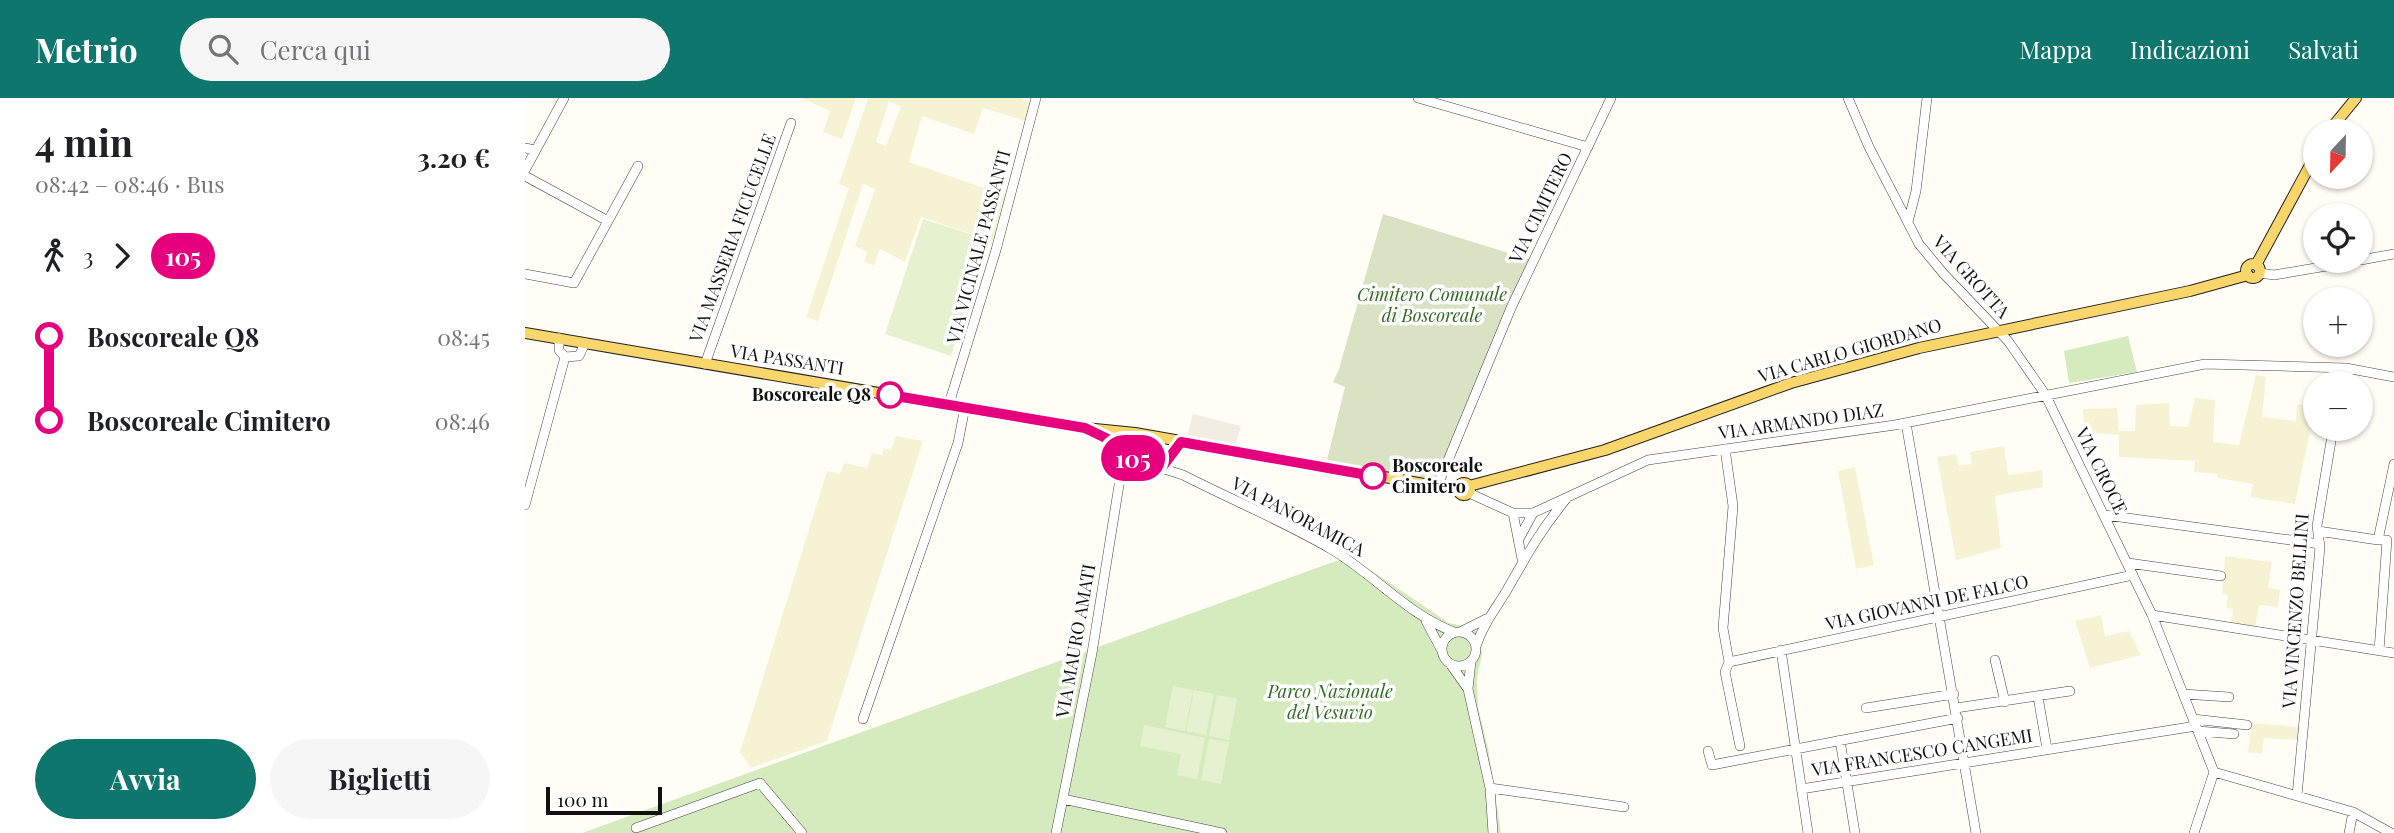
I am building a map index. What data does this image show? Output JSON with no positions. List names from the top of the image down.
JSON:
{
  "streets": {
    "main road": ["VIA CARLO GIORDANO", "VIA PASSANTI"],
    "street": [
      "VIA CIMITERO",
      "VIA MASSERIA FICUCELLE",
      "VIA VICINALE PASSANTI",
      "VIA GROTTA",
      "VIA ARMANDO DIAZ",
      "VIA CROCE",
      "VIA PANORAMICA",
      "VIA GIOVANNI DE FALCO",
      "VIA VINCENZO BELLINI",
      "VIA MAURO AMATI",
      "VIA FRANCESCO CANGEMI"
    ]
  },
  "crossings": [
    ["VIA CIMITERO", "VIA PASSANTI"],
    ["VIA MASSERIA FICUCELLE", "VIA PASSANTI"],
    ["VIA VICINALE PASSANTI", "VIA PASSANTI"],
    ["VIA GROTTA", "VIA CARLO GIORDANO"],
    ["VIA GROTTA", "VIA ARMANDO DIAZ"],
    ["VIA GROTTA", "VIA CROCE"],
    ["VIA CARLO GIORDANO", "VIA PASSANTI"],
    ["VIA PASSANTI", "VIA ARMANDO DIAZ"],
    ["VIA PASSANTI", "VIA PANORAMICA"],
    ["VIA PASSANTI", "VIA MAURO AMATI"],
    ["VIA ARMANDO DIAZ", "VIA CROCE"],
    ["VIA ARMANDO DIAZ", "VIA PANORAMICA"],
    ["VIA CROCE", "VIA GIOVANNI DE FALCO"],
    ["VIA CROCE", "VIA FRANCESCO CANGEMI"]
  ],
  "parks": ["Cimitero Comunale di Boscoreale", "Parco Nazionale del Vesuvio"],
  "places": ["Boscoreale Q8", "Boscoreale Cimitero"],
  "lines": ["bus line 105"],
  "scale_bar": "100 m",
  "north": "bottom",
  "page": {
    "header": "Metrio",
    "search": "Cerca qui",
    "nav": ["Mappa", "Indicazioni", "Salvati"],
    "heading": ["4 min", "08:42 – 08:46 · Bus", "3.20 €"],
    "on_map": "105",
    "map_buttons": ["+", "−"],
    "legs": ["3", "105"],
    "list": [
      {
        "name": "Boscoreale Q8",
        "value": "08:45"
      },
      {
        "name": "Boscoreale Cimitero",
        "value": "08:46"
      }
    ],
    "buttons": ["Avvia", "Biglietti"],
    "scale": "100 m"
  }
}
